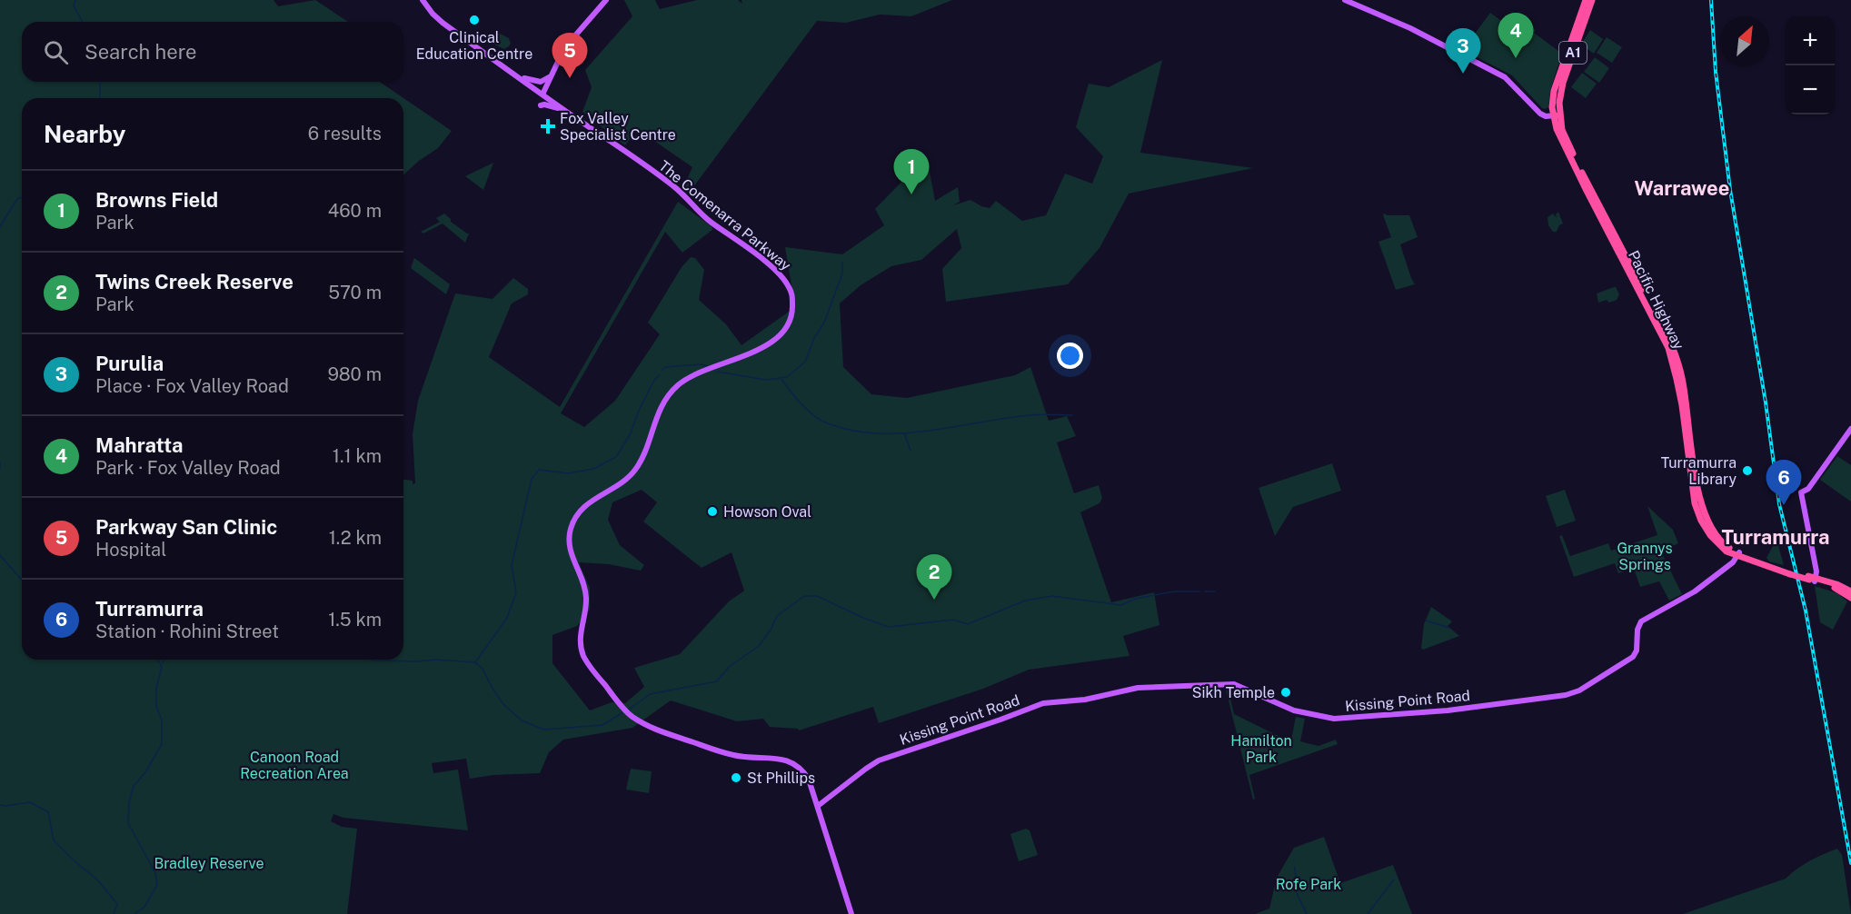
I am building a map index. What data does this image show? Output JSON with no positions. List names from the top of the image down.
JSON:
{
  "streets": {
    "highway": ["A1", "Pacific Highway"],
    "main road": ["The Comenarra Parkway", "Kissing Point Road"]
  },
  "crossings": [
    ["The Comenarra Parkway", "Kissing Point Road"],
    ["Pacific Highway", "Kissing Point Road"]
  ],
  "districts": ["Warrawee", "Turramurra"],
  "parks": [
    "Grannys Springs",
    "Hamilton Park",
    "Canoon Road Recreation Area",
    "Bradley Reserve",
    "Rofe Park"
  ],
  "places": {
    "other": [
      "Clinical Education Centre",
      "Turramurra Library",
      "Howson Oval",
      "Sikh Temple",
      "St Phillips"
    ],
    "health": ["Fox Valley Specialist Centre"]
  },
  "north": "top right",
  "page": {
    "pins": [
      "4",
      "3",
      "5",
      "1",
      "6",
      "2"
    ],
    "map_buttons": ["+", "−"],
    "search": "Search here",
    "heading": ["Nearby", "6 results"],
    "list": [
      {
        "mark": "1",
        "name": "Browns Field",
        "note": "Park",
        "value": "460 m"
      },
      {
        "mark": "2",
        "name": "Twins Creek Reserve",
        "note": "Park",
        "value": "570 m"
      },
      {
        "mark": "3",
        "name": "Purulia",
        "note": "Place · Fox Valley Road",
        "value": "980 m"
      },
      {
        "mark": "4",
        "name": "Mahratta",
        "note": "Park · Fox Valley Road",
        "value": "1.1 km"
      },
      {
        "mark": "5",
        "name": "Parkway San Clinic",
        "note": "Hospital",
        "value": "1.2 km"
      },
      {
        "mark": "6",
        "name": "Turramurra",
        "note": "Station · Rohini Street",
        "value": "1.5 km"
      }
    ]
  }
}
